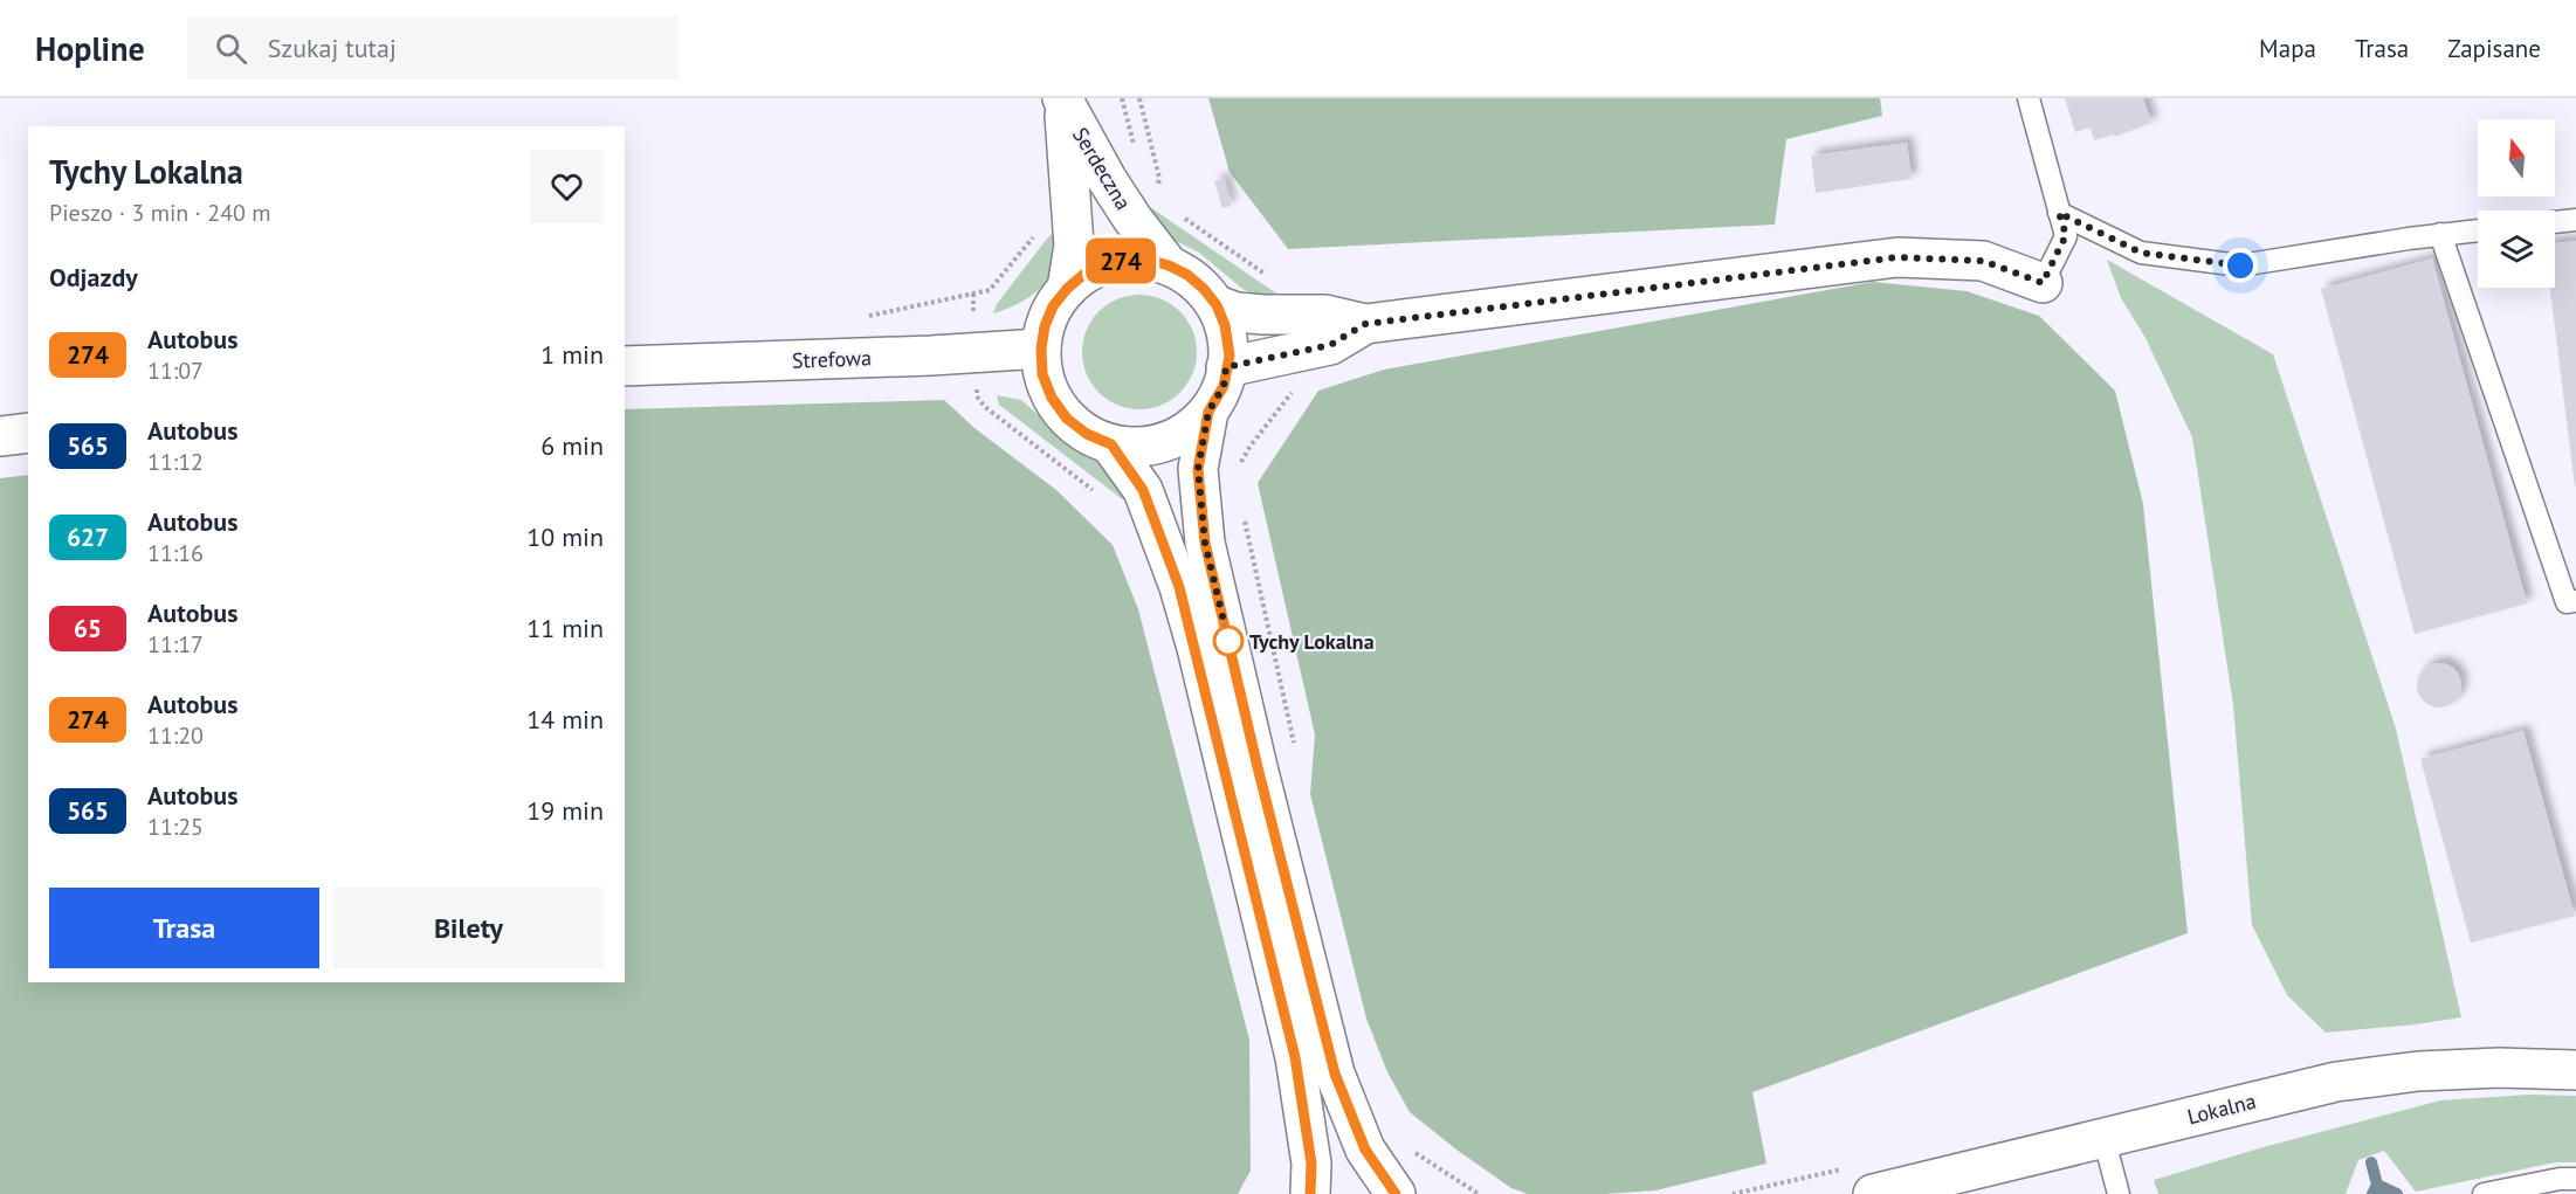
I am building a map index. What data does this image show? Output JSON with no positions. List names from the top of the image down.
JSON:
{
  "streets": {
    "street": ["Serdeczna", "Strefowa", "Lokalna"]
  },
  "crossings": [
    ["Serdeczna", "Strefowa"]
  ],
  "places": ["Tychy Lokalna"],
  "lines": ["bus line 274"],
  "north": "top",
  "page": {
    "header": "Hopline",
    "search": "Szukaj tutaj",
    "nav": ["Mapa", "Trasa", "Zapisane"],
    "on_map": "274",
    "heading": [
      ["Tychy Lokalna", "Pieszo · 3 min · 240 m"],
      "Odjazdy"
    ],
    "list": [
      {
        "mark": "274",
        "name": "Autobus",
        "note": "11:07",
        "value": "1 min"
      },
      {
        "mark": "565",
        "name": "Autobus",
        "note": "11:12",
        "value": "6 min"
      },
      {
        "mark": "627",
        "name": "Autobus",
        "note": "11:16",
        "value": "10 min"
      },
      {
        "mark": "65",
        "name": "Autobus",
        "note": "11:17",
        "value": "11 min"
      },
      {
        "mark": "274",
        "name": "Autobus",
        "note": "11:20",
        "value": "14 min"
      },
      {
        "mark": "565",
        "name": "Autobus",
        "note": "11:25",
        "value": "19 min"
      }
    ],
    "buttons": ["Trasa", "Bilety"]
  }
}
